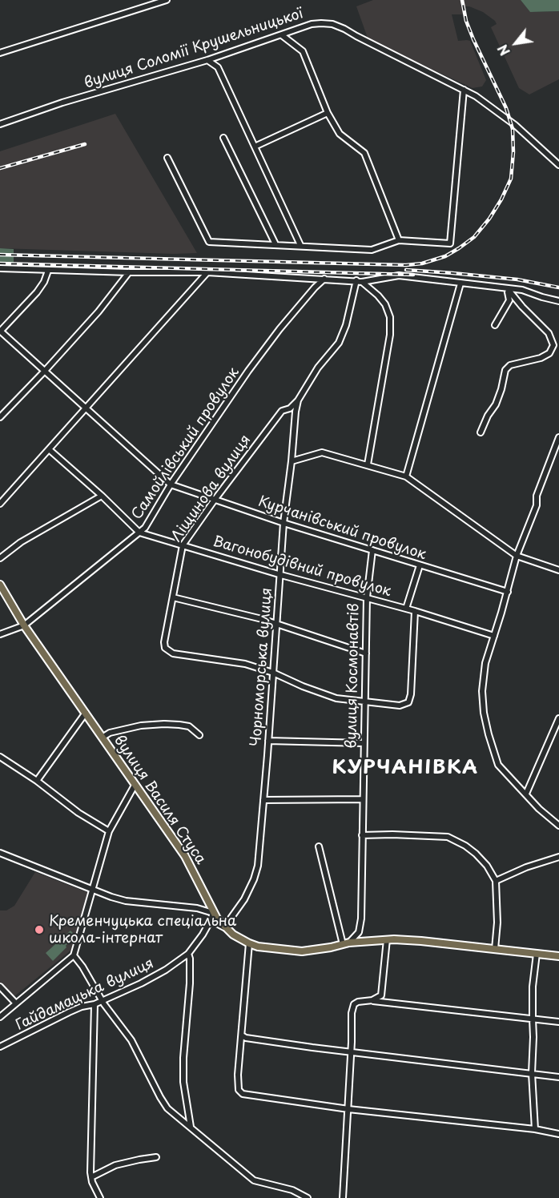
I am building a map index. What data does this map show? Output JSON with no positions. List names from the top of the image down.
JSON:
{
  "streets": {
    "main road": ["вулиця Василя Стуса"],
    "street": [
      "вулиця Соломії Крушельницької",
      "Самойлівський провулок",
      "Ліщинова вулиця",
      "Курчанівський провулок",
      "Вагонобудівний провулок",
      "Чорноморська вулиця",
      "вулиця Космонавтів",
      "Гайдамацька вулиця"
    ]
  },
  "crossings": [
    ["Самойлівський провулок", "Курчанівський провулок"],
    ["Самойлівський провулок", "Вагонобудівний провулок"],
    ["Самойлівський провулок", "вулиця Василя Стуса"],
    ["Ліщинова вулиця", "Курчанівський провулок"],
    ["Ліщинова вулиця", "Вагонобудівний провулок"],
    ["Ліщинова вулиця", "Чорноморська вулиця"],
    ["Ліщинова вулиця", "вулиця Космонавтів"],
    ["Курчанівський провулок", "Чорноморська вулиця"],
    ["Курчанівський провулок", "вулиця Космонавтів"],
    ["Вагонобудівний провулок", "Чорноморська вулиця"],
    ["Вагонобудівний провулок", "вулиця Космонавтів"],
    ["Чорноморська вулиця", "вулиця Василя Стуса"],
    ["вулиця Василя Стуса", "Гайдамацька вулиця"]
  ],
  "districts": ["КУРЧАНІВКА"],
  "places": ["Кременчуцька спеціальна школа-інтернат"],
  "north": "bottom left"
}
